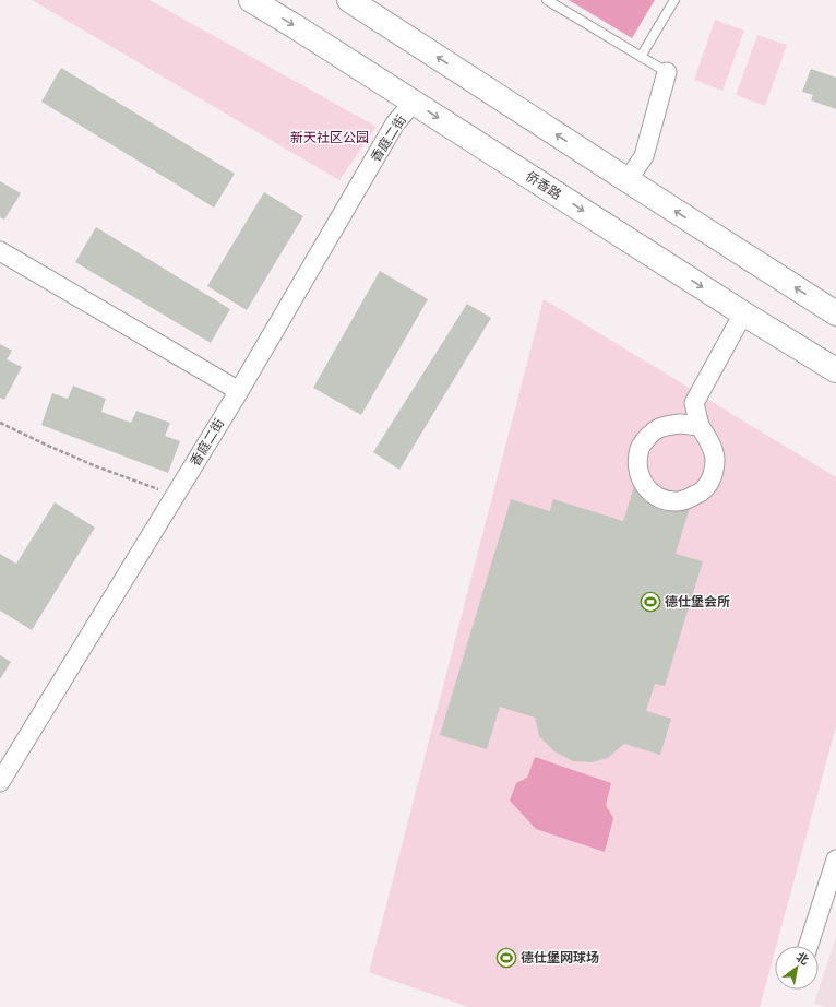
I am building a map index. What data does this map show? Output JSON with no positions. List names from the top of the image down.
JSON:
{
  "streets": {
    "main road": ["侨香路"],
    "street": ["香庭二街"]
  },
  "crossings": [
    ["香庭二街", "侨香路"]
  ],
  "parks": ["新天社区公园"],
  "places": {
    "sports": ["德仕堡会所", "德仕堡网球场"]
  },
  "north": "top right"
}
